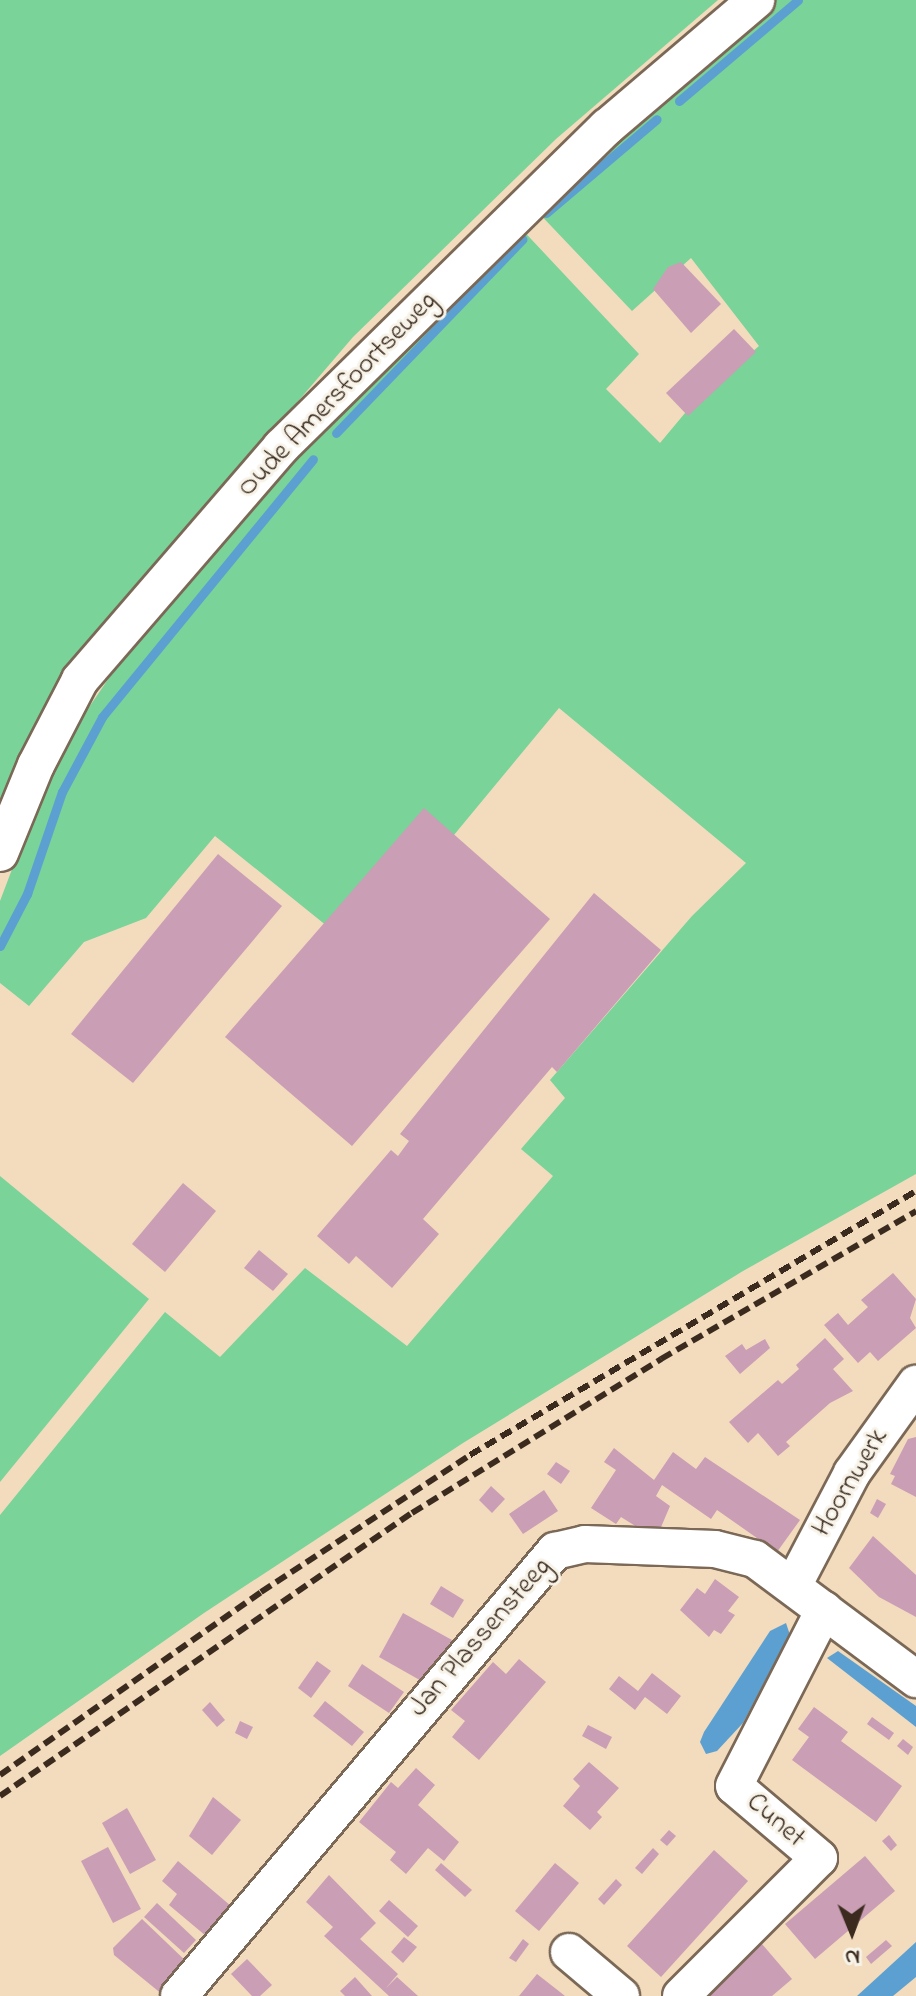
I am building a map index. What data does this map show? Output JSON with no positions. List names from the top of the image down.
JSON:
{
  "streets": {
    "street": [
      "Oude Amersfoortseweg",
      "Hoornwerk",
      "Jan Plassensteeg",
      "Cunet"
    ]
  },
  "crossings": [
    ["Hoornwerk", "Jan Plassensteeg"],
    ["Jan Plassensteeg", "Cunet"]
  ],
  "north": "bottom"
}
